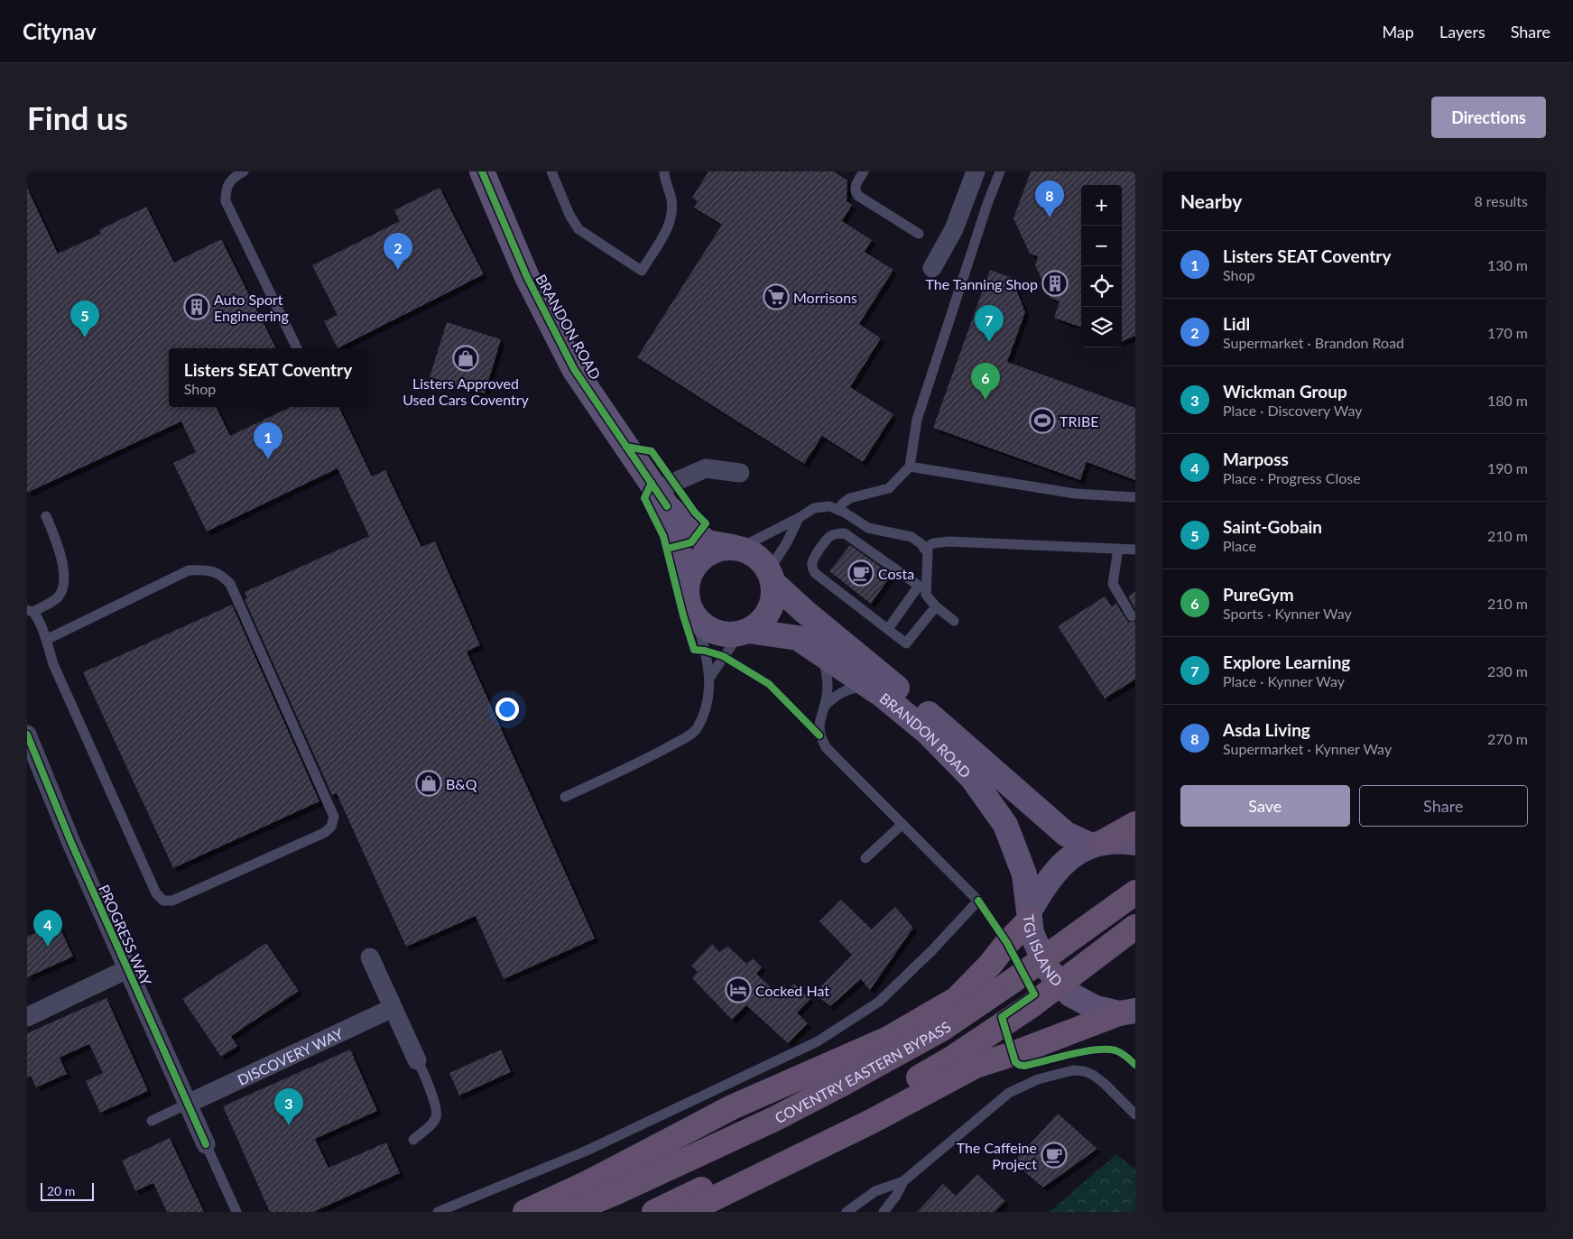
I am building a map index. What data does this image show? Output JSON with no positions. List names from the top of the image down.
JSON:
{
  "streets": {
    "highway": ["COVENTRY EASTERN BYPASS"],
    "main road": ["BRANDON ROAD", "TGI ISLAND"],
    "street": ["PROGRESS WAY", "DISCOVERY WAY"]
  },
  "crossings": [
    ["BRANDON ROAD", "TGI ISLAND"],
    ["PROGRESS WAY", "DISCOVERY WAY"]
  ],
  "places": {
    "building": ["The Tanning Shop", "Auto Sport Engineering"],
    "supermarket": ["Morrisons"],
    "shop": ["Listers Approved Used Cars Coventry", "B&Q"],
    "sports": ["TRIBE"],
    "cafe": ["Costa", "The Caffeine Project"],
    "hotel": ["Cocked Hat"]
  },
  "scale_bar": "20 m",
  "page": {
    "header": "Citynav",
    "nav": ["Map", "Layers", "Share"],
    "buttons": [
      "Directions",
      ["Save", "Share"]
    ],
    "title": "Find us",
    "heading": ["Nearby", "8 results"],
    "pins": [
      "8",
      "2",
      "5",
      "7",
      "6",
      "1",
      "4",
      "3"
    ],
    "map_buttons": ["+", "−"],
    "list": [
      {
        "mark": "1",
        "name": "Listers SEAT Coventry",
        "note": "Shop",
        "value": "130 m"
      },
      {
        "mark": "2",
        "name": "Lidl",
        "note": "Supermarket · Brandon Road",
        "value": "170 m"
      },
      {
        "mark": "3",
        "name": "Wickman Group",
        "note": "Place · Discovery Way",
        "value": "180 m"
      },
      {
        "mark": "4",
        "name": "Marposs",
        "note": "Place · Progress Close",
        "value": "190 m"
      },
      {
        "mark": "5",
        "name": "Saint-Gobain",
        "note": "Place",
        "value": "210 m"
      },
      {
        "mark": "6",
        "name": "PureGym",
        "note": "Sports · Kynner Way",
        "value": "210 m"
      },
      {
        "mark": "7",
        "name": "Explore Learning",
        "note": "Place · Kynner Way",
        "value": "230 m"
      },
      {
        "mark": "8",
        "name": "Asda Living",
        "note": "Supermarket · Kynner Way",
        "value": "270 m"
      }
    ],
    "popup": ["Listers SEAT Coventry", "Shop"],
    "scale": "20 m"
  }
}
